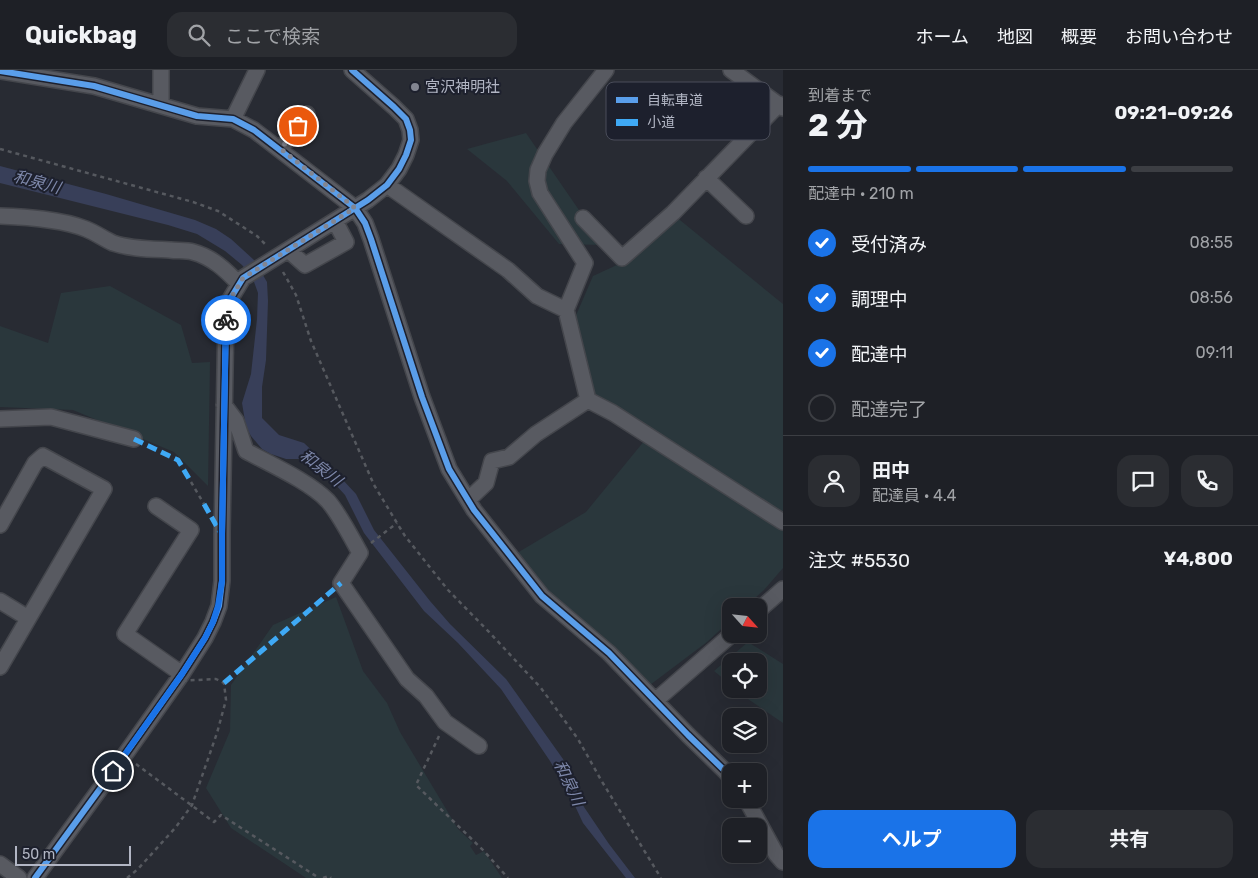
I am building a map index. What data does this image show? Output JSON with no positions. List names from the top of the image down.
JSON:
{
  "water": ["和泉川"],
  "places": ["宮沢神明社"],
  "legend": ["自転車道", "小道"],
  "scale_bar": "50 m",
  "north": "bottom right",
  "page": {
    "header": "Quickbag",
    "search": "ここで検索",
    "nav": [
      "ホーム",
      "地図",
      "概要",
      "お問い合わせ"
    ],
    "heading": ["2 分", "到着まで", "09:21–09:26"],
    "panel": [
      "田中",
      "配達員 · 4.4",
      "注文 #5530",
      "¥4,800"
    ],
    "bar": "配達中 · 210 m",
    "list": [
      ["受付済み", "08:55"],
      ["調理中", "08:56"],
      ["配達中", "09:11"],
      "配達完了"
    ],
    "map_buttons": ["+", "−"],
    "buttons": ["ヘルプ", "共有"],
    "scale": "50 m"
  }
}
